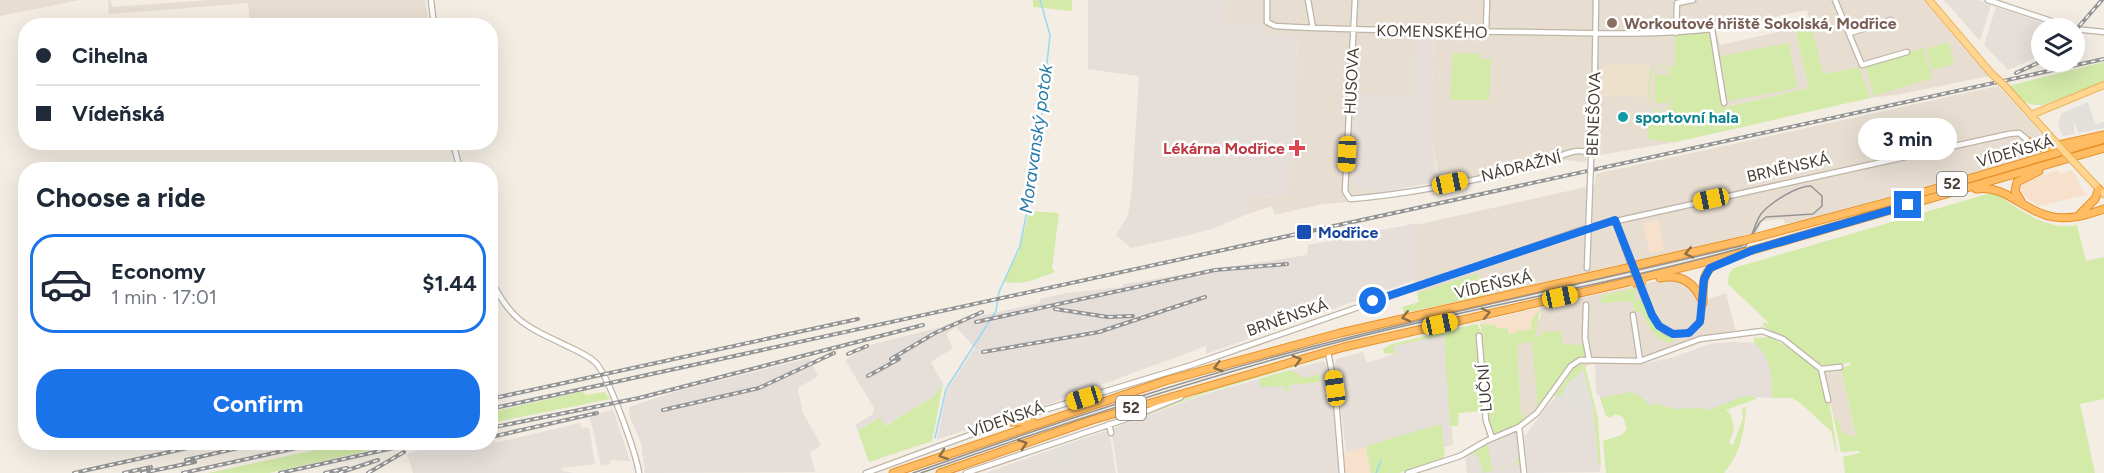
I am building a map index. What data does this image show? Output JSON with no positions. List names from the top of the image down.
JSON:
{
  "streets": {
    "highway": ["VÍDEŇSKÁ", "52"],
    "street": [
      "KOMENSKÉHO",
      "HUSOVA",
      "BENEŠOVA",
      "NÁDRAŽNÍ",
      "BRNĚNSKÁ",
      "LUČNÍ"
    ]
  },
  "crossings": [
    ["KOMENSKÉHO", "HUSOVA"],
    ["KOMENSKÉHO", "BENEŠOVA"],
    ["HUSOVA", "NÁDRAŽNÍ"],
    ["BENEŠOVA", "NÁDRAŽNÍ"],
    ["BENEŠOVA", "BRNĚNSKÁ"],
    ["VÍDEŇSKÁ", "BRNĚNSKÁ"],
    ["VÍDEŇSKÁ", "52"]
  ],
  "water": ["Moravanský potok"],
  "places": {
    "other": ["Workoutové hřiště Sokolská, Modřice", "sportovní hala"],
    "health": ["Lékárna Modřice"],
    "transit": ["Modřice"]
  },
  "page": {
    "banner": ["Cihelna", "Vídeňská"],
    "bubble": "3 min",
    "heading": "Choose a ride",
    "list": [
      {
        "name": "Economy",
        "note": "1 min · 17:01",
        "value": "$1.44"
      }
    ],
    "buttons": "Confirm"
  }
}
